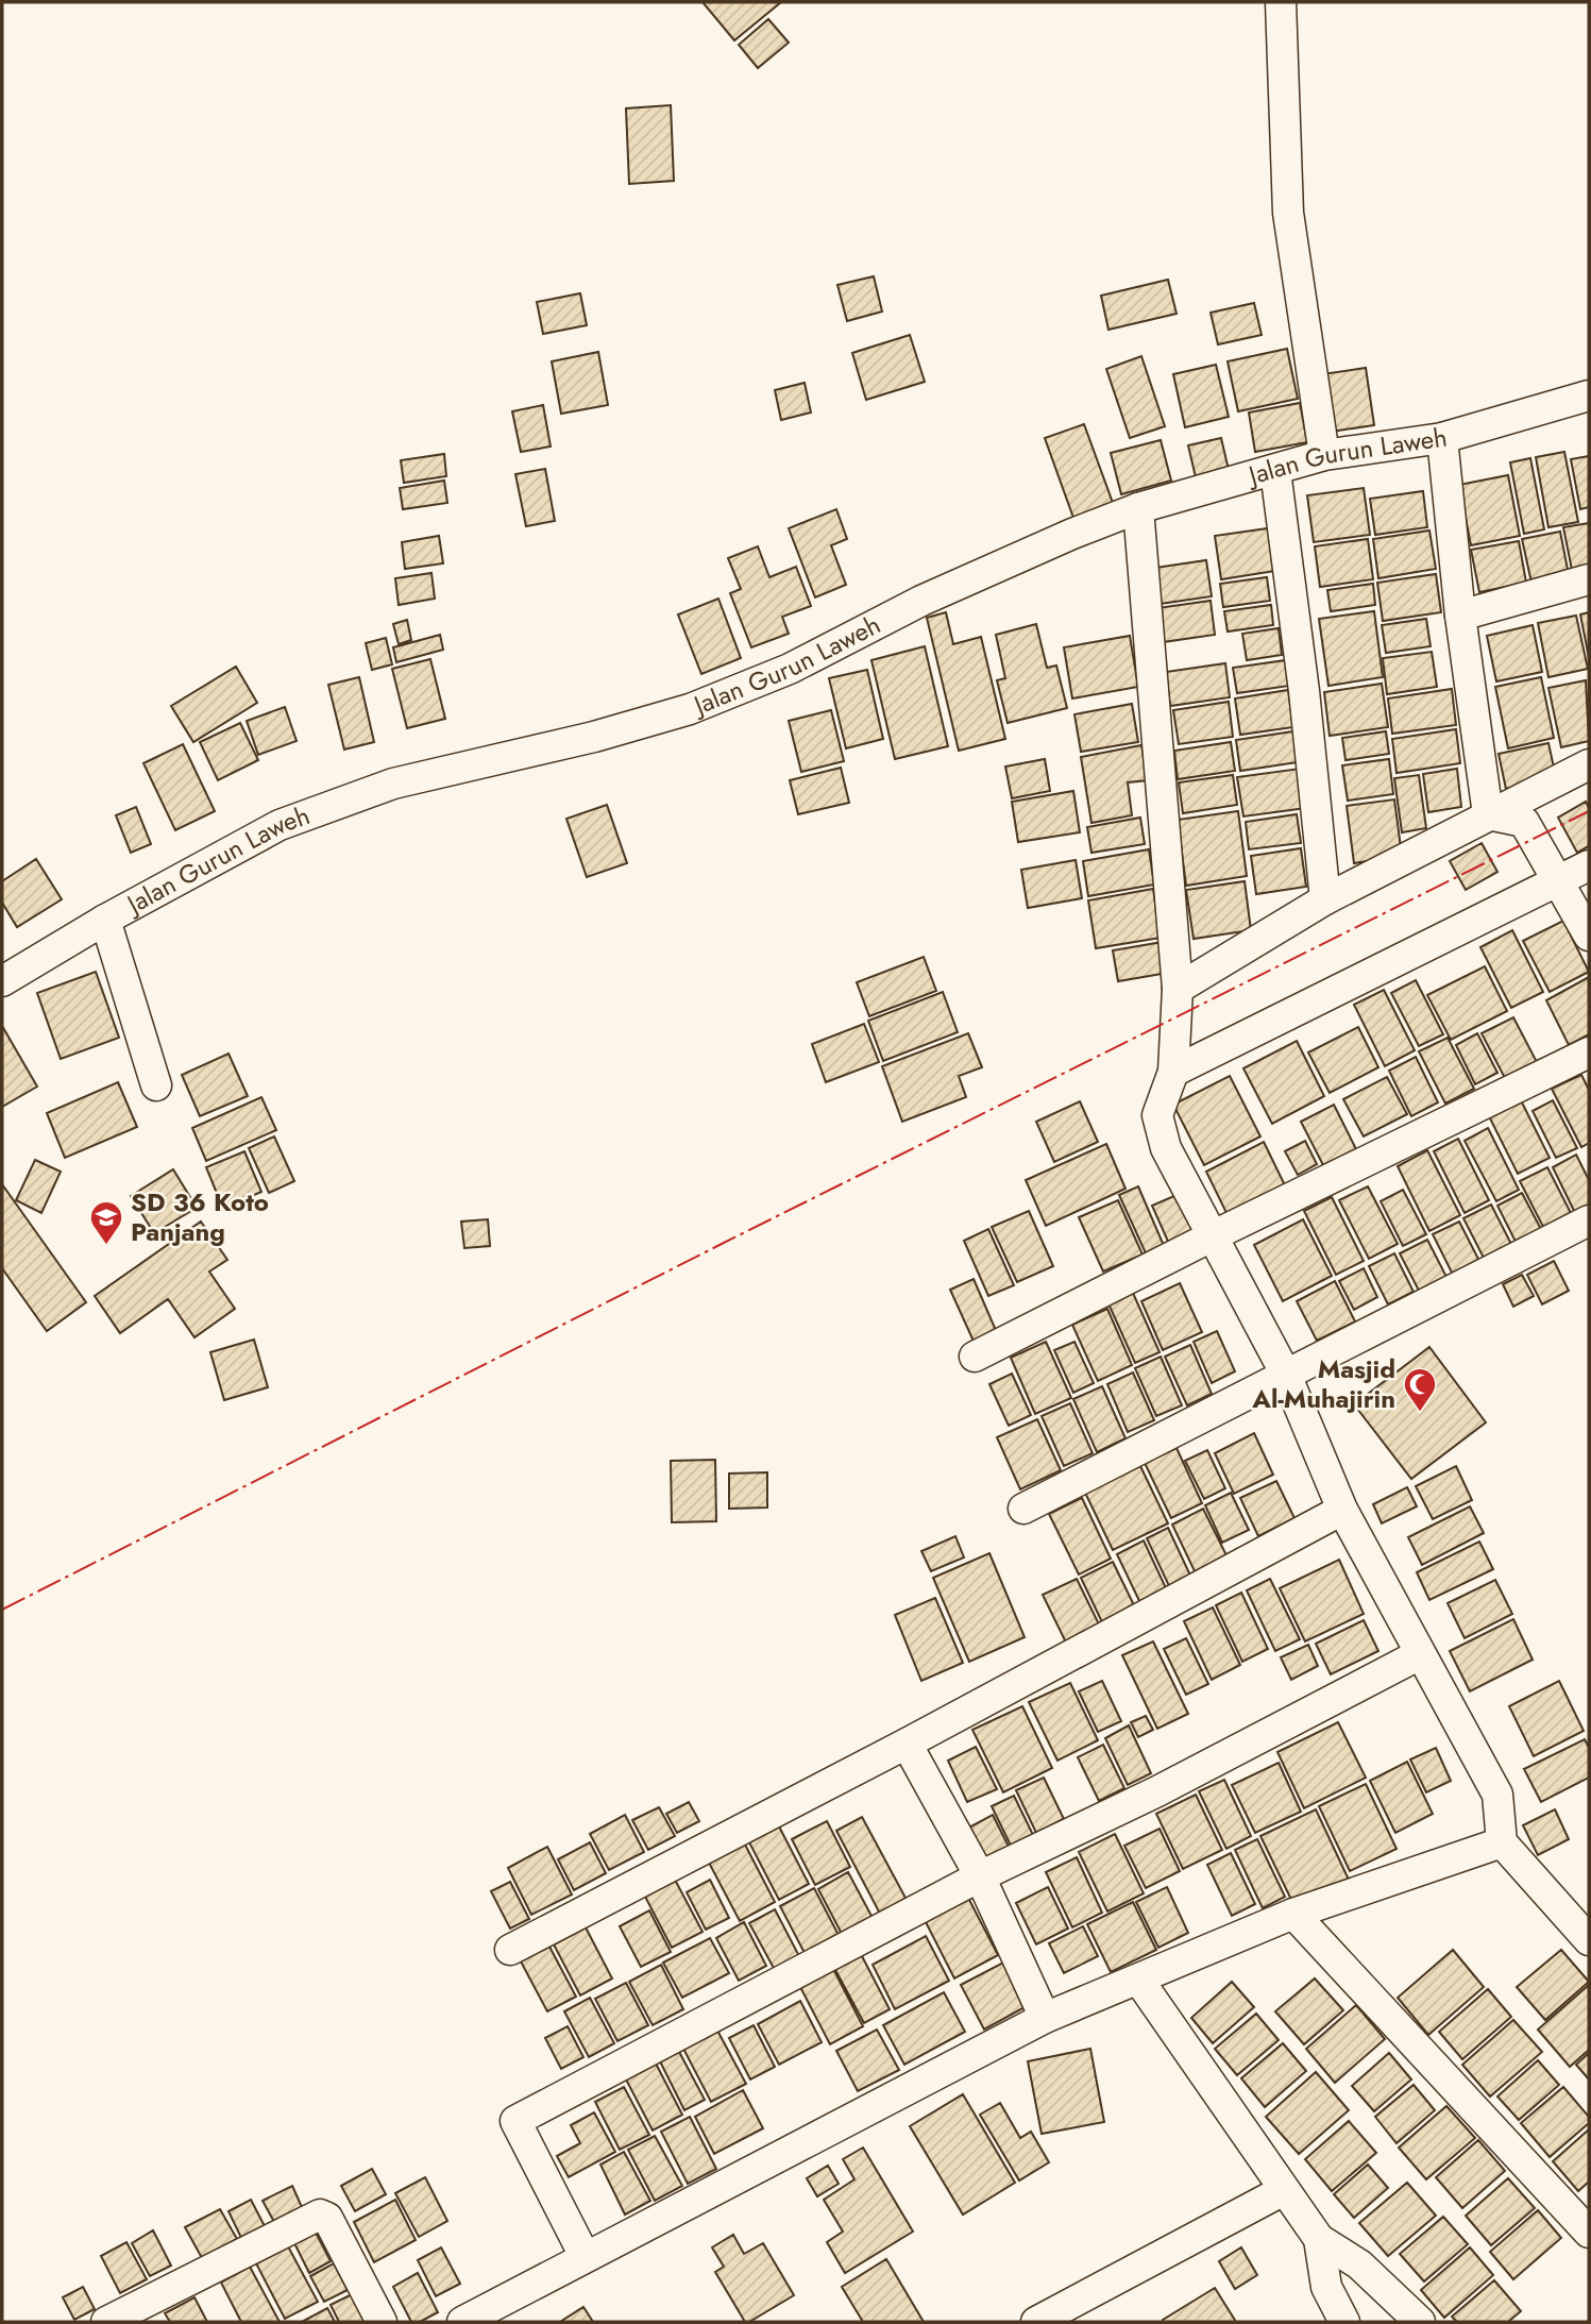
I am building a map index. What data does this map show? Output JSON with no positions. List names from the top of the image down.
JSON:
{
  "streets": {
    "street": ["Jalan Gurun Laweh"]
  },
  "places": {
    "school or university": ["SD 36 Koto Panjang"],
    "mosque": ["Masjid Al-Muhajirin"]
  }
}
